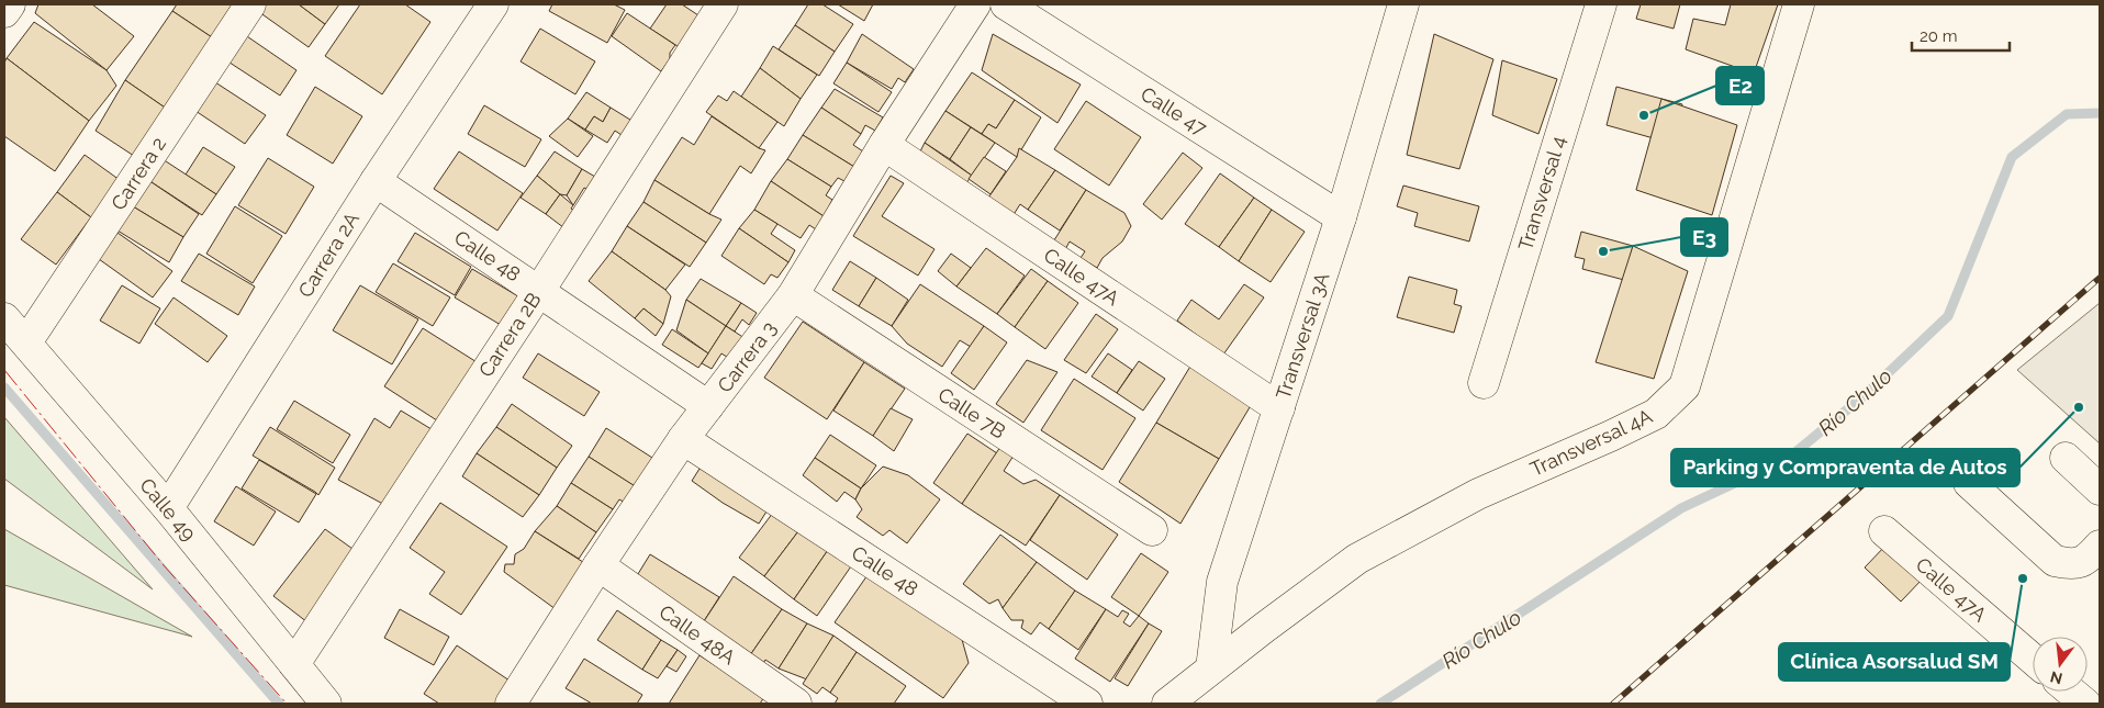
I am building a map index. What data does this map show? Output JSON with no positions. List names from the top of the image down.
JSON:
{
  "streets": {
    "street": [
      "Calle 47",
      "Carrera 2",
      "Transversal 4",
      "Carrera 2A",
      "Calle 48",
      "Calle 47A",
      "Carrera 2B",
      "Transversal 3A",
      "Carrera 3",
      "Calle 7B",
      "Transversal 4A",
      "Calle 49",
      "Calle 48A"
    ]
  },
  "crossings": [
    ["Calle 47", "Transversal 3A"],
    ["Carrera 2", "Calle 49"],
    ["Carrera 2A", "Calle 48"],
    ["Carrera 2A", "Calle 49"],
    ["Calle 48", "Carrera 2B"],
    ["Calle 48", "Carrera 3"],
    ["Calle 47A", "Transversal 3A"],
    ["Calle 47A", "Carrera 3"],
    ["Carrera 2B", "Calle 49"],
    ["Transversal 3A", "Transversal 4A"],
    ["Carrera 3", "Calle 7B"],
    ["Carrera 3", "Calle 48A"]
  ],
  "water": ["Río Chulo"],
  "places": [
    "E2",
    "E3",
    "Parking y Compraventa de Autos",
    "Clínica Asorsalud SM"
  ],
  "scale_bar": "20 m",
  "north": "bottom"
}
